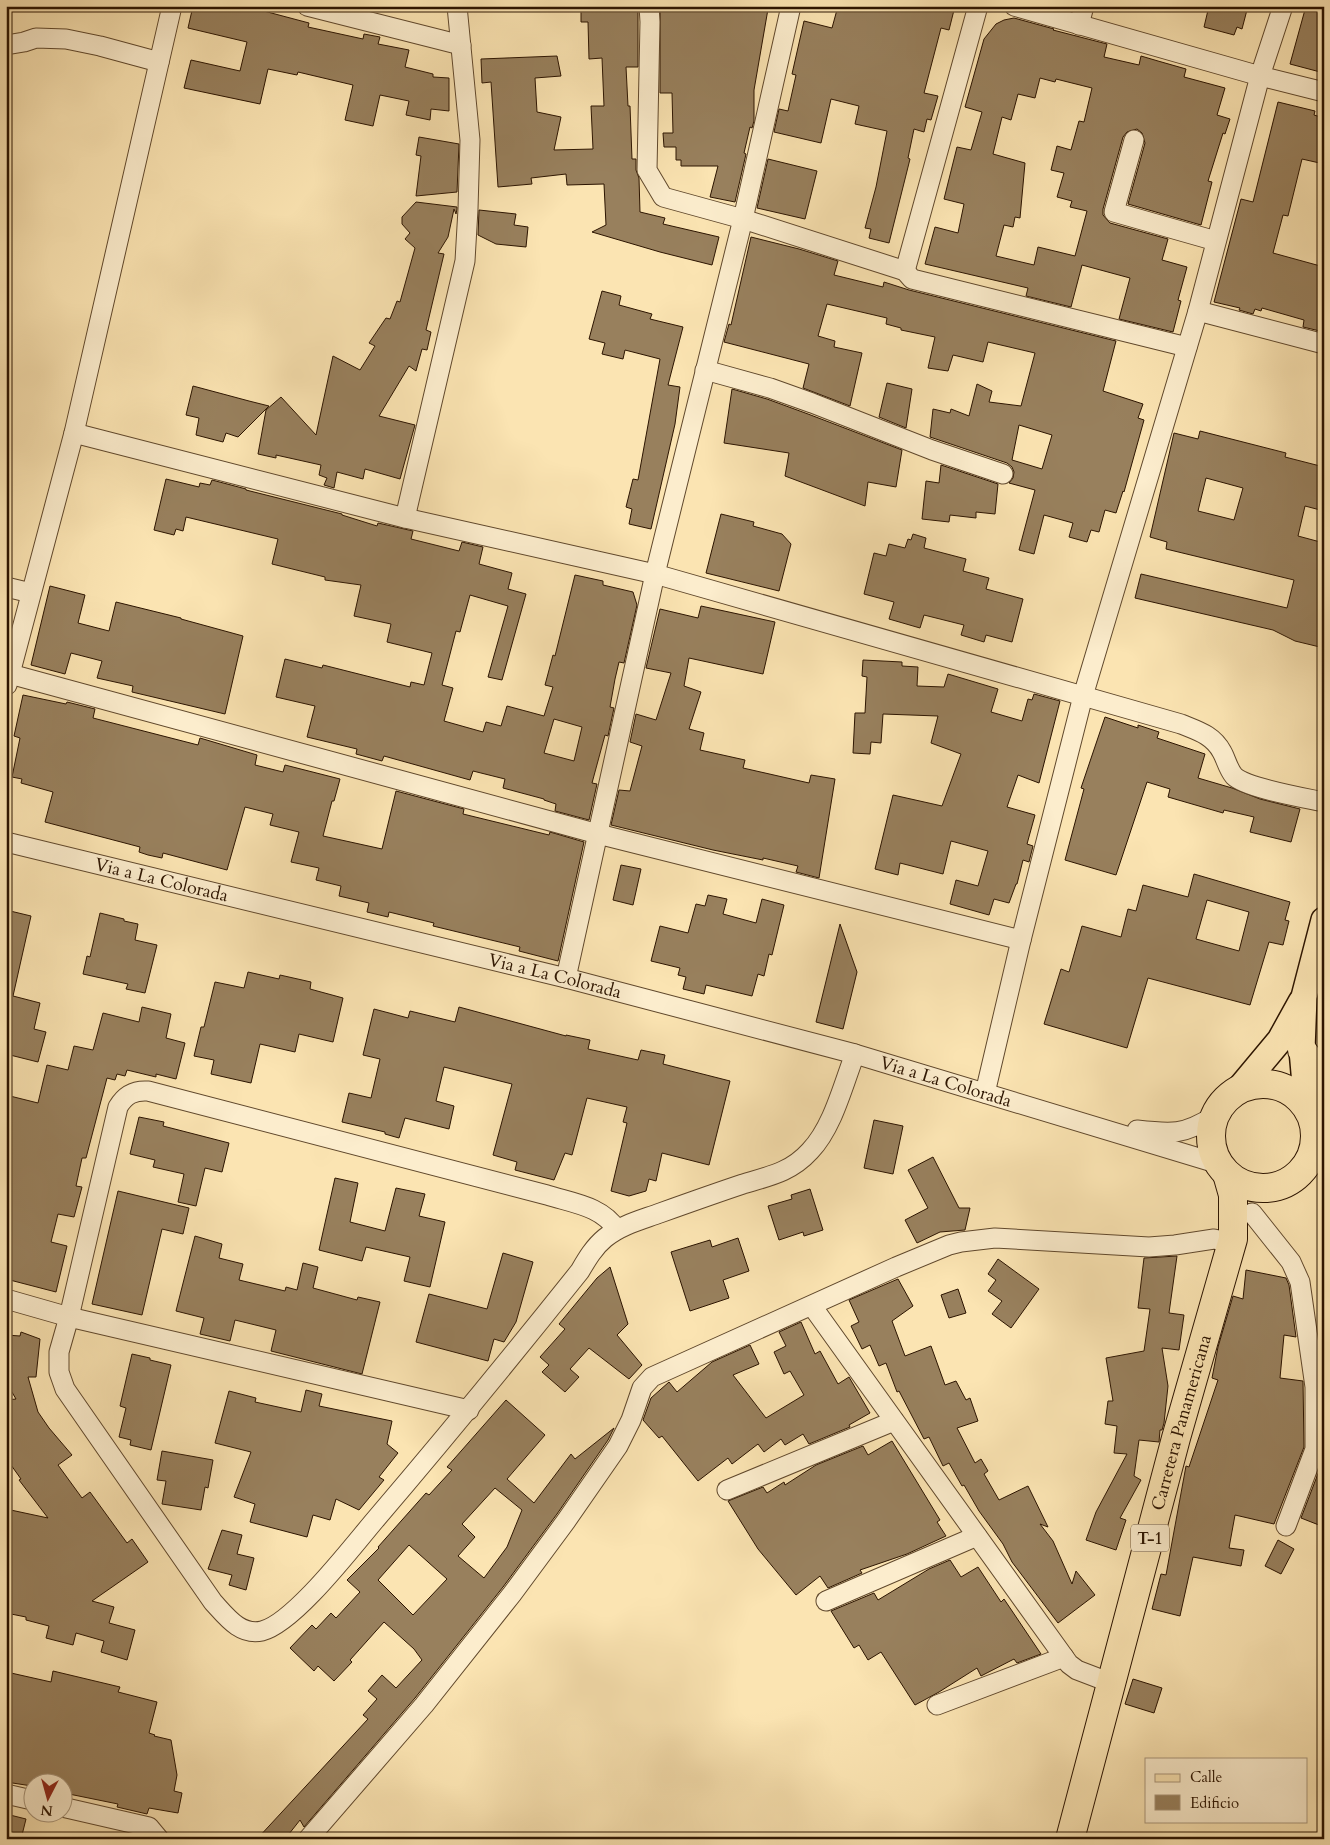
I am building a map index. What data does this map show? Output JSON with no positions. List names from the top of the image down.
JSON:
{
  "streets": {
    "highway": ["Carretera Panamericana", "T-1"],
    "street": ["Via a La Colorada"]
  },
  "crossings": [
    ["Via a La Colorada", "Carretera Panamericana"],
    ["Via a La Colorada", "T-1"],
    ["Carretera Panamericana", "T-1"]
  ],
  "legend": ["Calle", "Edificio"],
  "north": "bottom"
}
